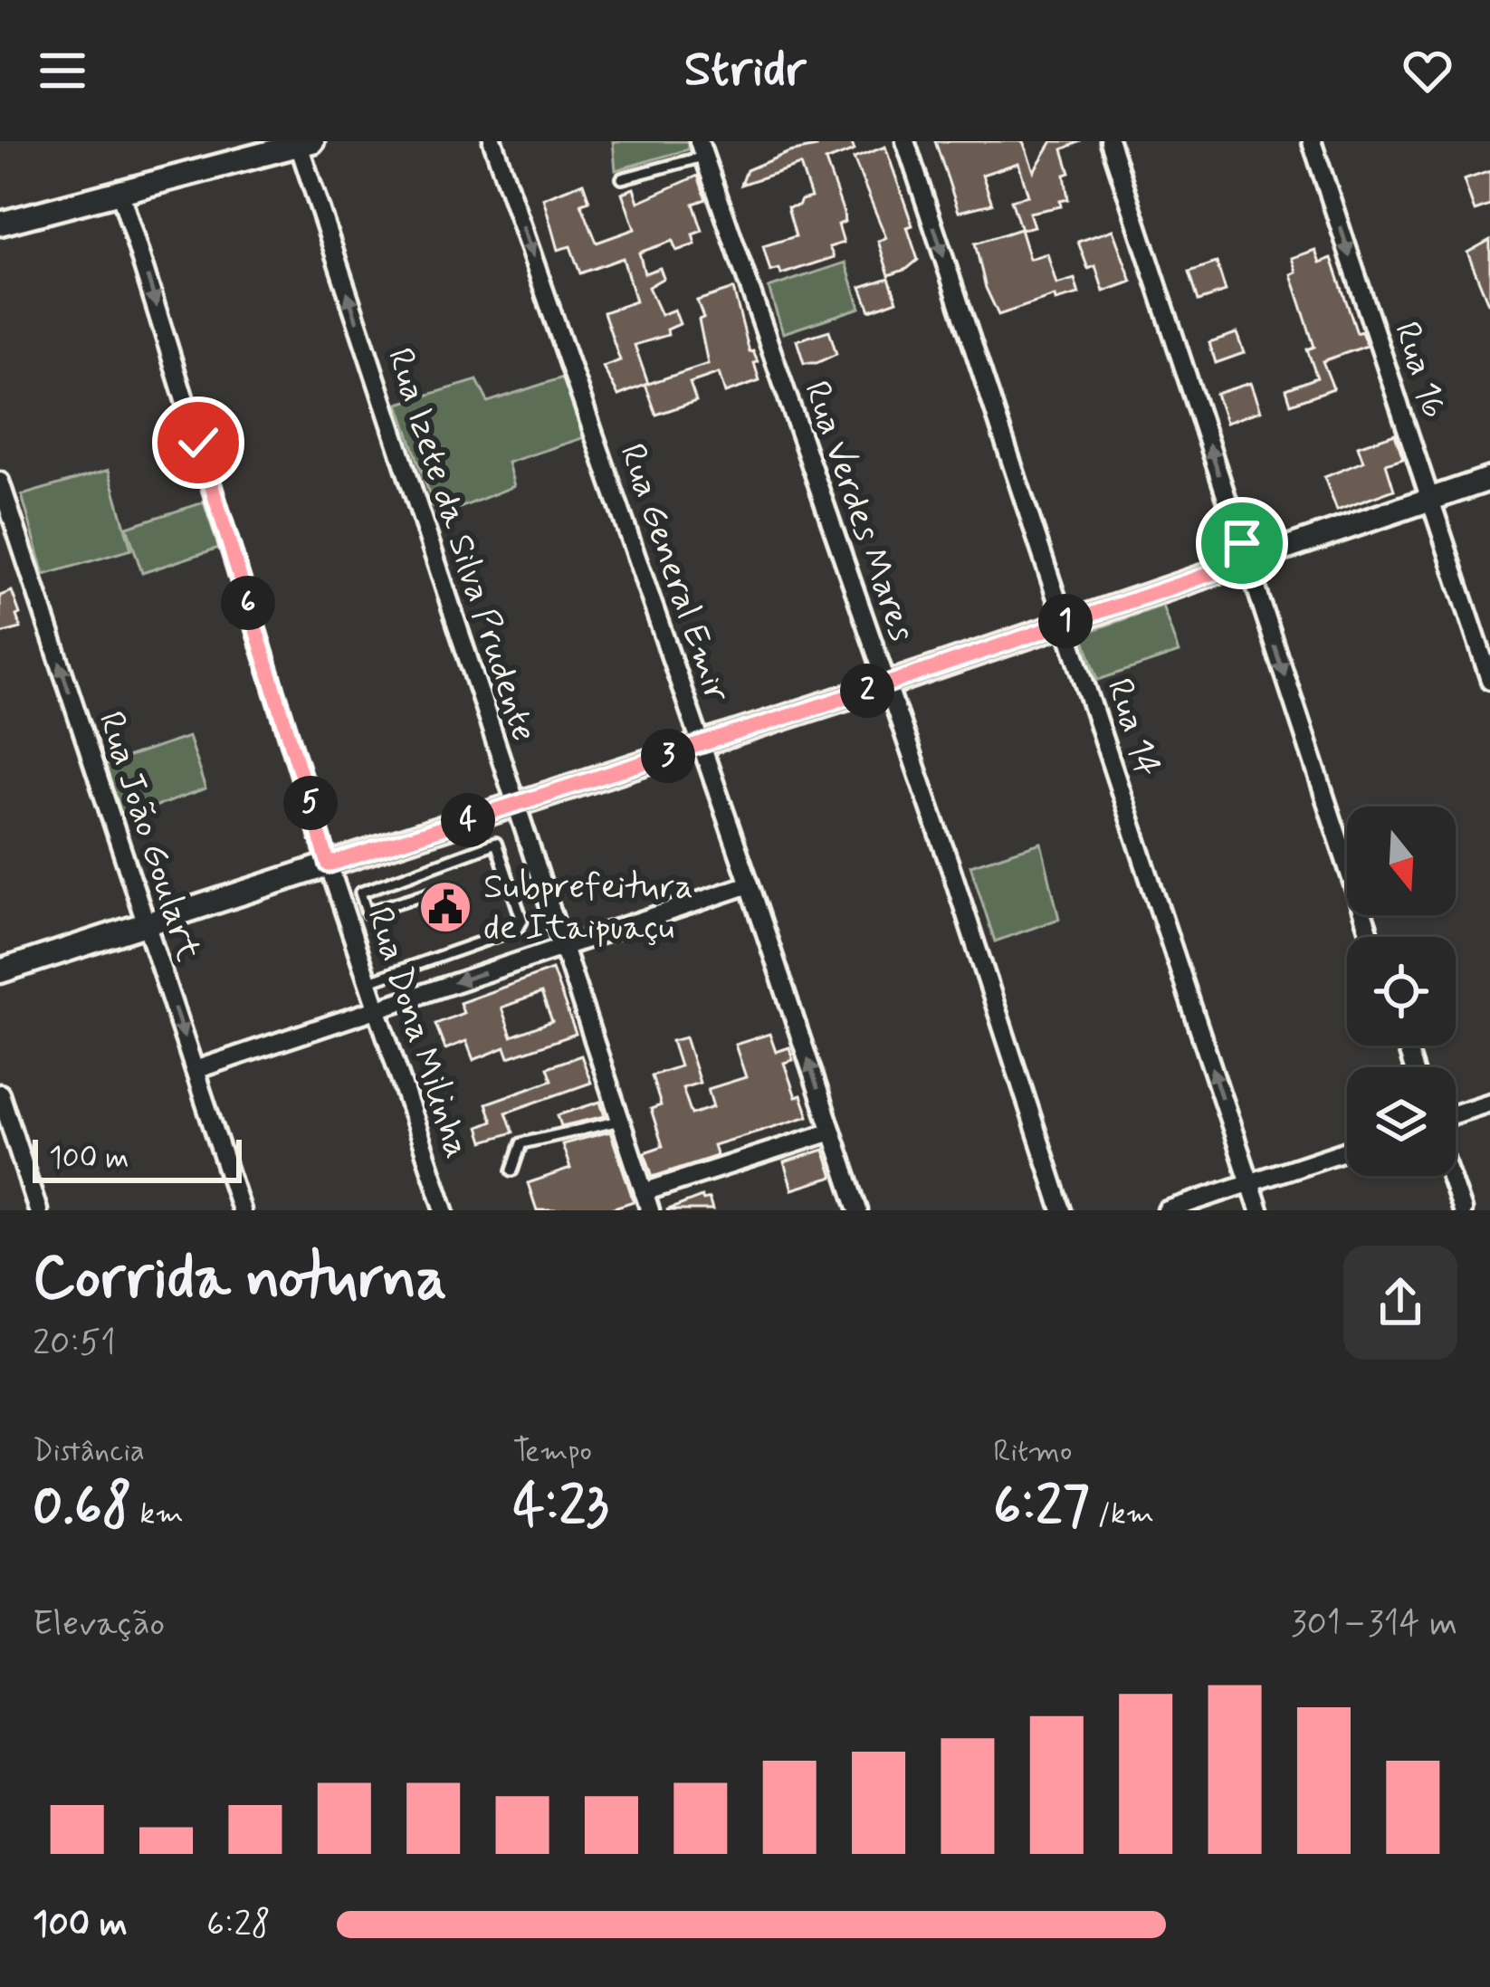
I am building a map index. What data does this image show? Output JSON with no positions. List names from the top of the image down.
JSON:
{
  "streets": {
    "street": [
      "Rua 16",
      "Rua Verdes Mares",
      "Rua Izete da Silva Prudente",
      "Rua General Emir",
      "Rua 14",
      "Rua João Goulart",
      "Rua Dona Milinha"
    ]
  },
  "one_way": ["Rua 16", "Rua Izete da Silva Prudente", "Rua Dona Milinha"],
  "places": {
    "public building": ["Subprefeitura de Itaipuaçu"]
  },
  "scale_bar": "100 m",
  "north": "bottom",
  "page": {
    "header": "Stridr",
    "pins": [
      "6",
      "1",
      "2",
      "3",
      "5",
      "4"
    ],
    "scale": "100 m",
    "heading": ["Corrida noturna", "20:51"],
    "stats": [
      ["Distância", "0.68 km"],
      ["Tempo", "4:23"],
      ["Ritmo", "6:27 /km"]
    ],
    "chart": ["Elevação", "301–314 m"],
    "list": [
      {
        "name": "100 m",
        "note": "6:28"
      }
    ]
  }
}
